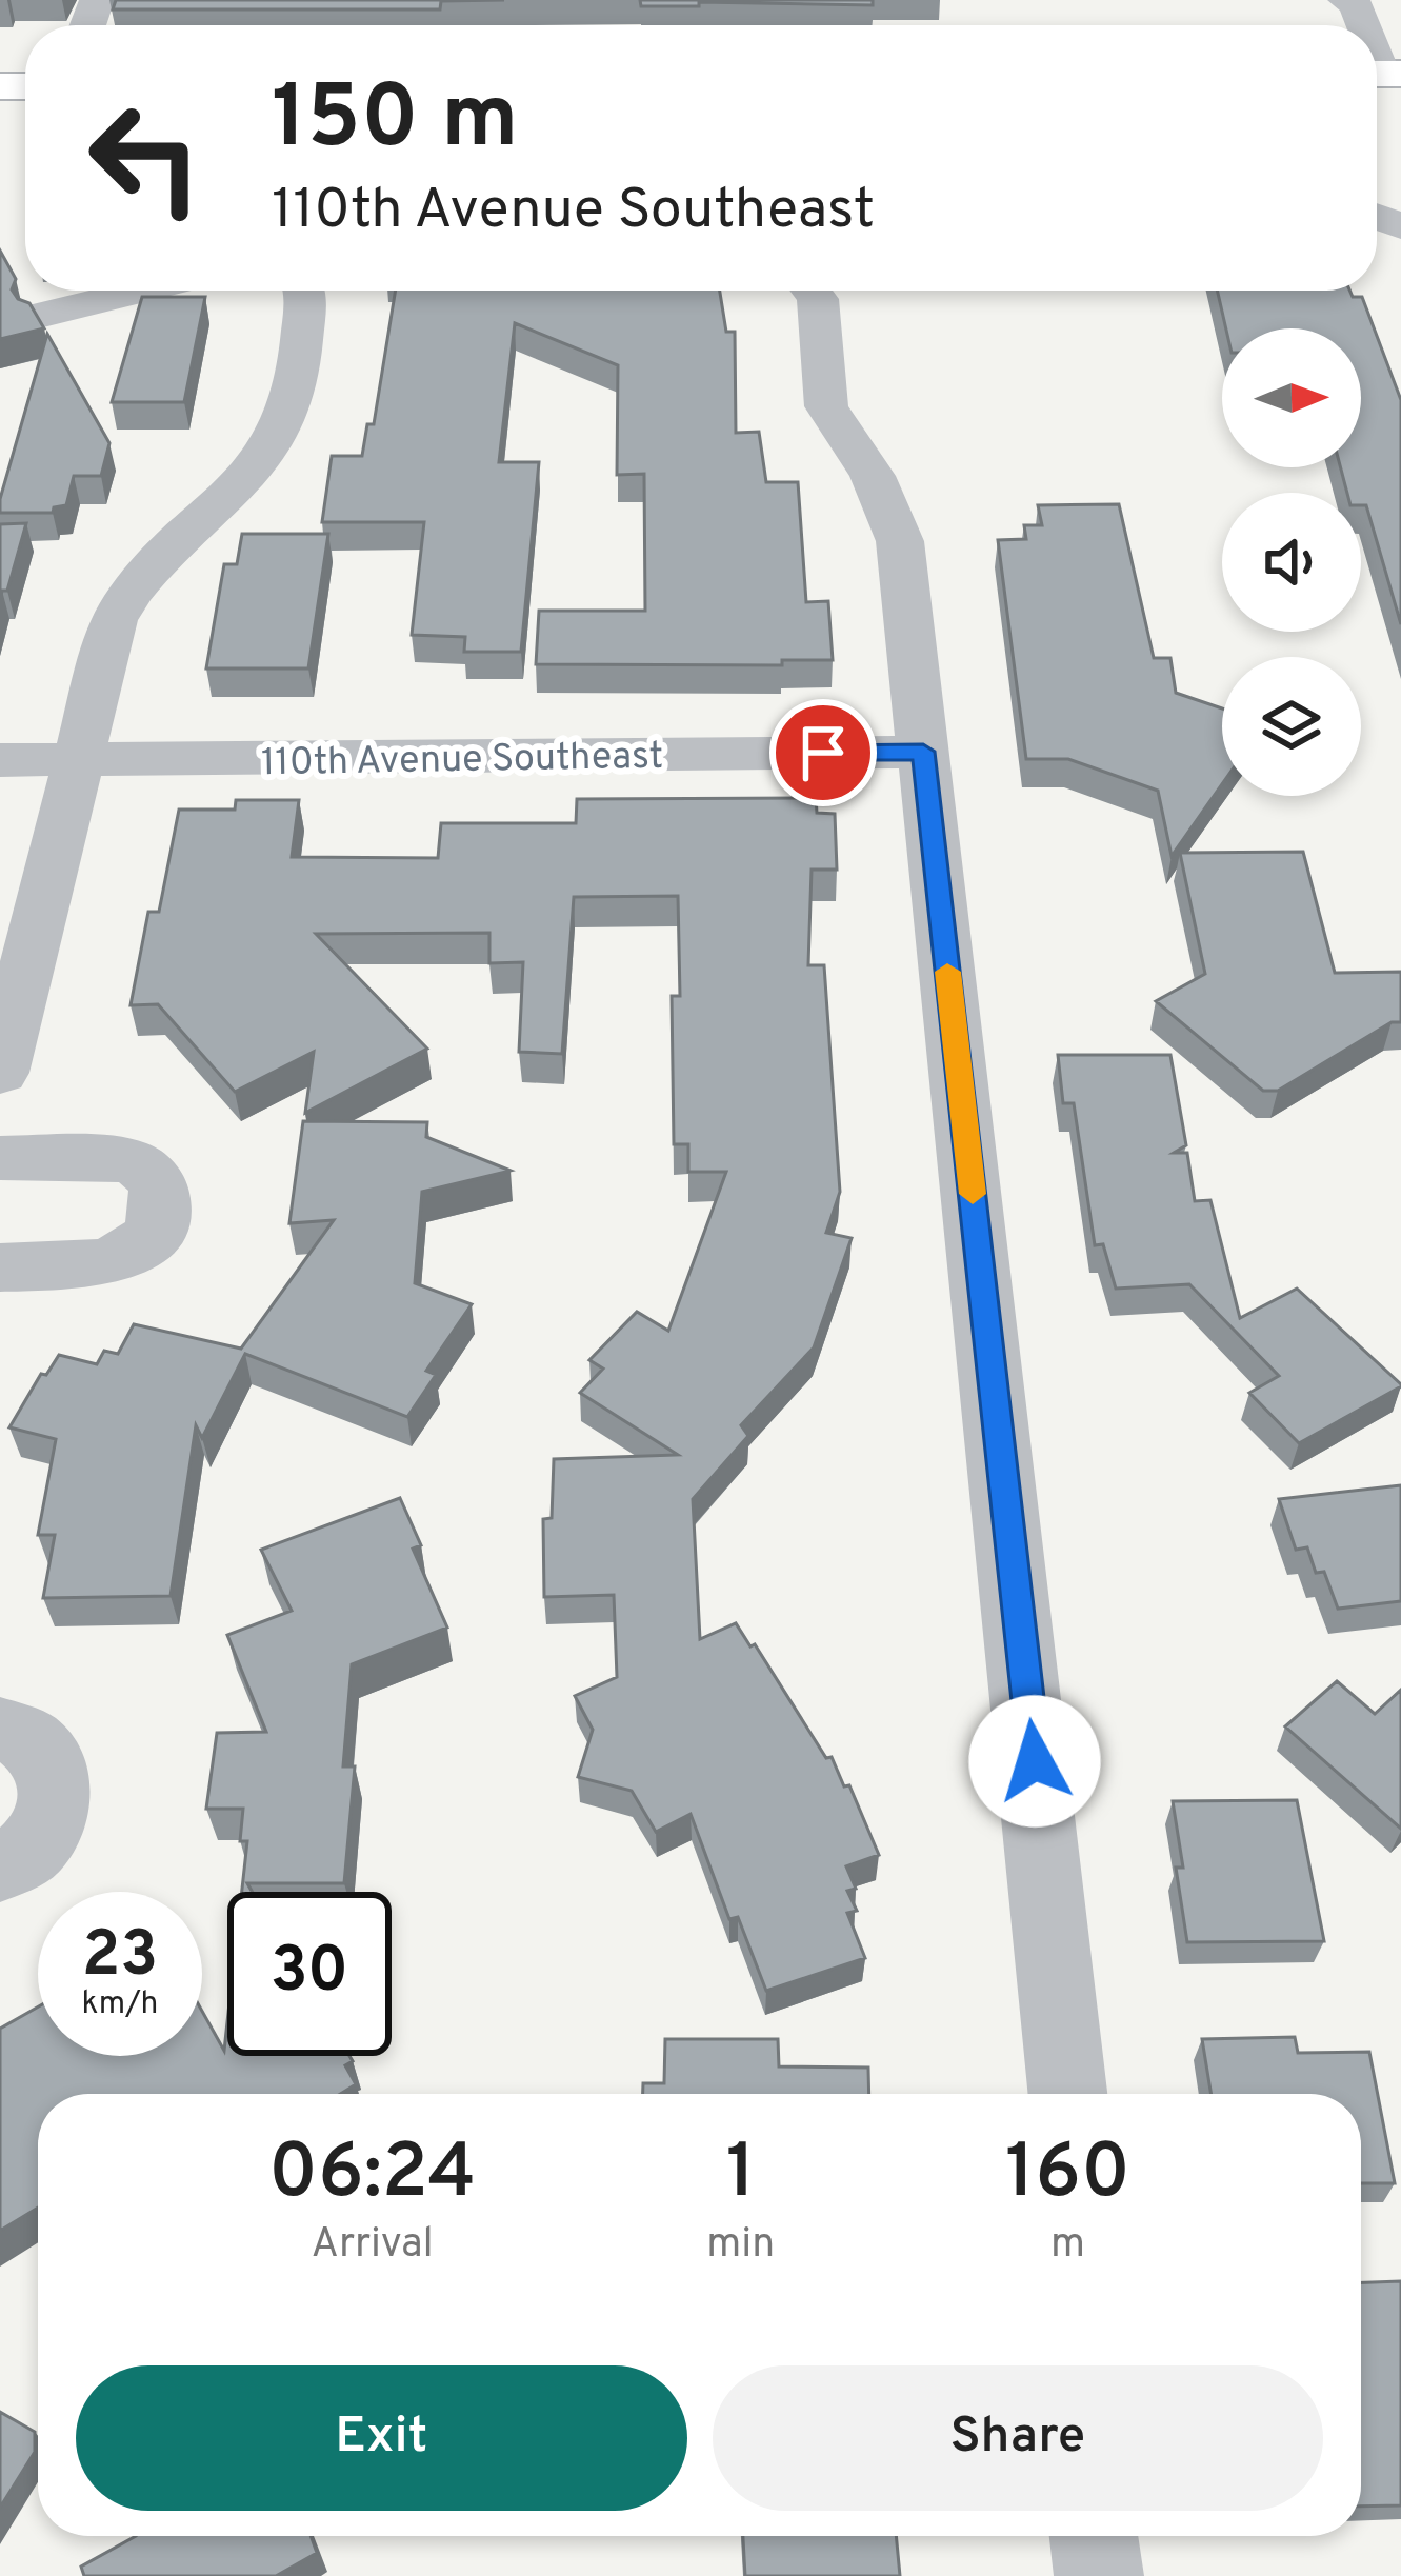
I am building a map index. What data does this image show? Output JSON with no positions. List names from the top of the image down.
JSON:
{
  "streets": {
    "street": ["110th Avenue Southeast"]
  },
  "north": "right",
  "page": {
    "turn": ["150 m", "110th Avenue Southeast"],
    "speed": "23 km/h",
    "limit": "30",
    "eta": [
      "06:24",
      "Arrival",
      "1",
      "min",
      "160",
      "m"
    ],
    "buttons": ["Exit", "Share"]
  }
}
